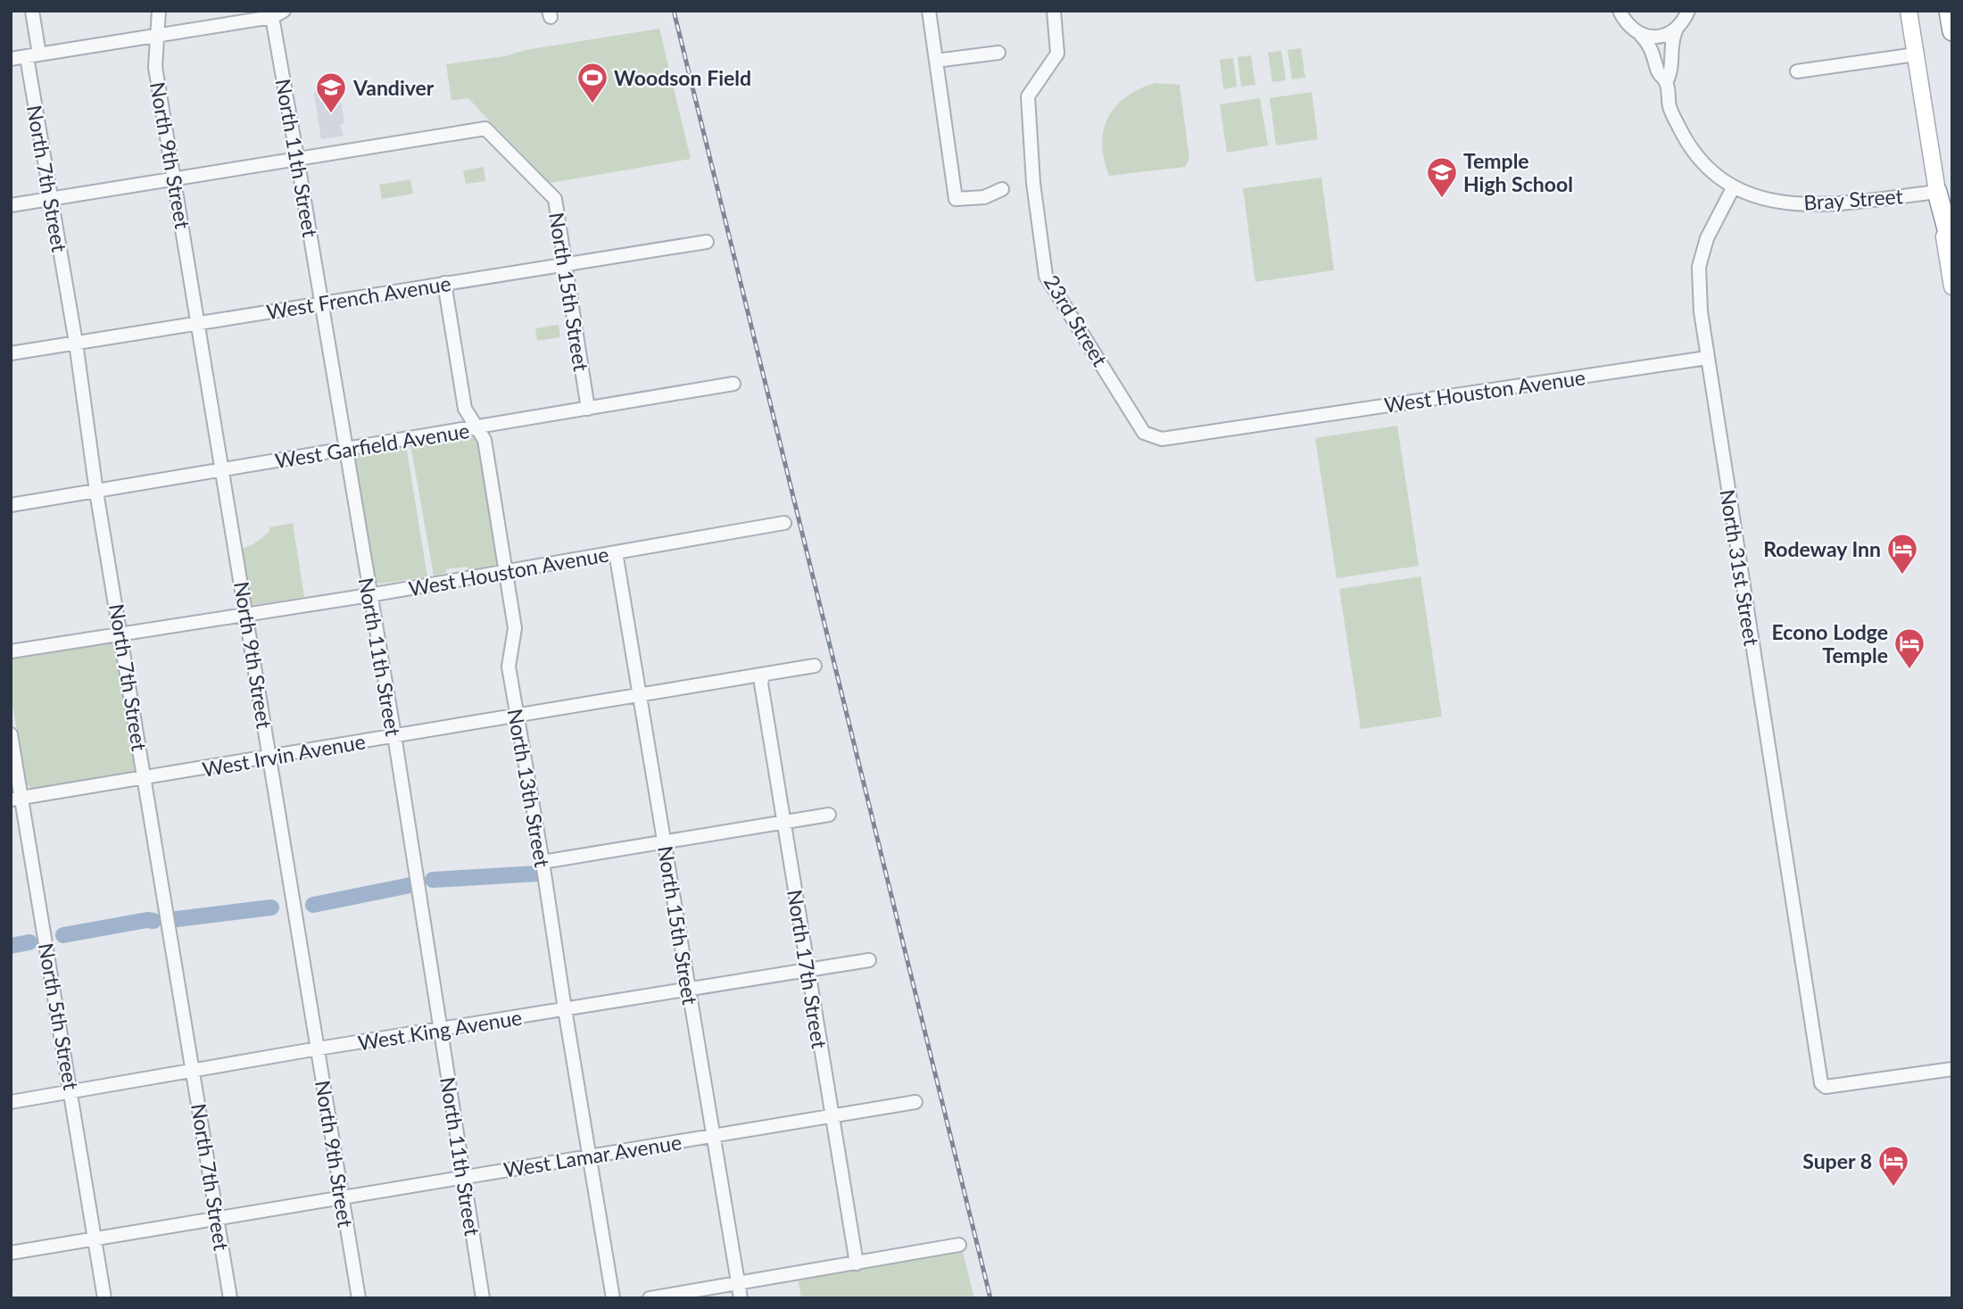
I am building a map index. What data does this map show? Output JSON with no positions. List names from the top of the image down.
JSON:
{
  "streets": {
    "street": [
      "North 9th Street",
      "North 11th Street",
      "North 7th Street",
      "Bray Street",
      "North 15th Street",
      "West French Avenue",
      "23rd Street",
      "West Houston Avenue",
      "West Garfield Avenue",
      "North 31st Street",
      "West Irvin Avenue",
      "North 13th Street",
      "North 17th Street",
      "North 5th Street",
      "West King Avenue",
      "West Lamar Avenue"
    ]
  },
  "crossings": [
    ["North 9th Street", "West French Avenue"],
    ["North 9th Street", "West Houston Avenue"],
    ["North 9th Street", "West Garfield Avenue"],
    ["North 9th Street", "West Irvin Avenue"],
    ["North 9th Street", "West King Avenue"],
    ["North 9th Street", "West Lamar Avenue"],
    ["North 11th Street", "North 15th Street"],
    ["North 11th Street", "West French Avenue"],
    ["North 11th Street", "West Houston Avenue"],
    ["North 11th Street", "West Garfield Avenue"],
    ["North 11th Street", "West Irvin Avenue"],
    ["North 11th Street", "West King Avenue"],
    ["North 11th Street", "West Lamar Avenue"],
    ["North 7th Street", "West French Avenue"],
    ["North 7th Street", "West Houston Avenue"],
    ["North 7th Street", "West Garfield Avenue"],
    ["North 7th Street", "West Irvin Avenue"],
    ["North 7th Street", "West King Avenue"],
    ["North 7th Street", "West Lamar Avenue"],
    ["Bray Street", "North 31st Street"],
    ["North 15th Street", "West French Avenue"],
    ["North 15th Street", "West Houston Avenue"],
    ["North 15th Street", "West Garfield Avenue"],
    ["North 15th Street", "West Irvin Avenue"],
    ["North 15th Street", "West King Avenue"],
    ["North 15th Street", "West Lamar Avenue"],
    ["West French Avenue", "North 13th Street"],
    ["23rd Street", "West Houston Avenue"],
    ["West Houston Avenue", "North 31st Street"],
    ["West Houston Avenue", "North 13th Street"],
    ["West Garfield Avenue", "North 13th Street"],
    ["West Irvin Avenue", "North 13th Street"],
    ["West Irvin Avenue", "North 17th Street"],
    ["West Irvin Avenue", "North 5th Street"],
    ["North 13th Street", "West King Avenue"],
    ["North 13th Street", "West Lamar Avenue"],
    ["North 17th Street", "West King Avenue"],
    ["North 17th Street", "West Lamar Avenue"],
    ["North 5th Street", "West King Avenue"],
    ["North 5th Street", "West Lamar Avenue"]
  ],
  "places": {
    "sports": ["Woodson Field"],
    "school or university": ["Vandiver", "Temple High School"],
    "hotel": ["Rodeway Inn", "Econo Lodge Temple", "Super 8"]
  }
}
